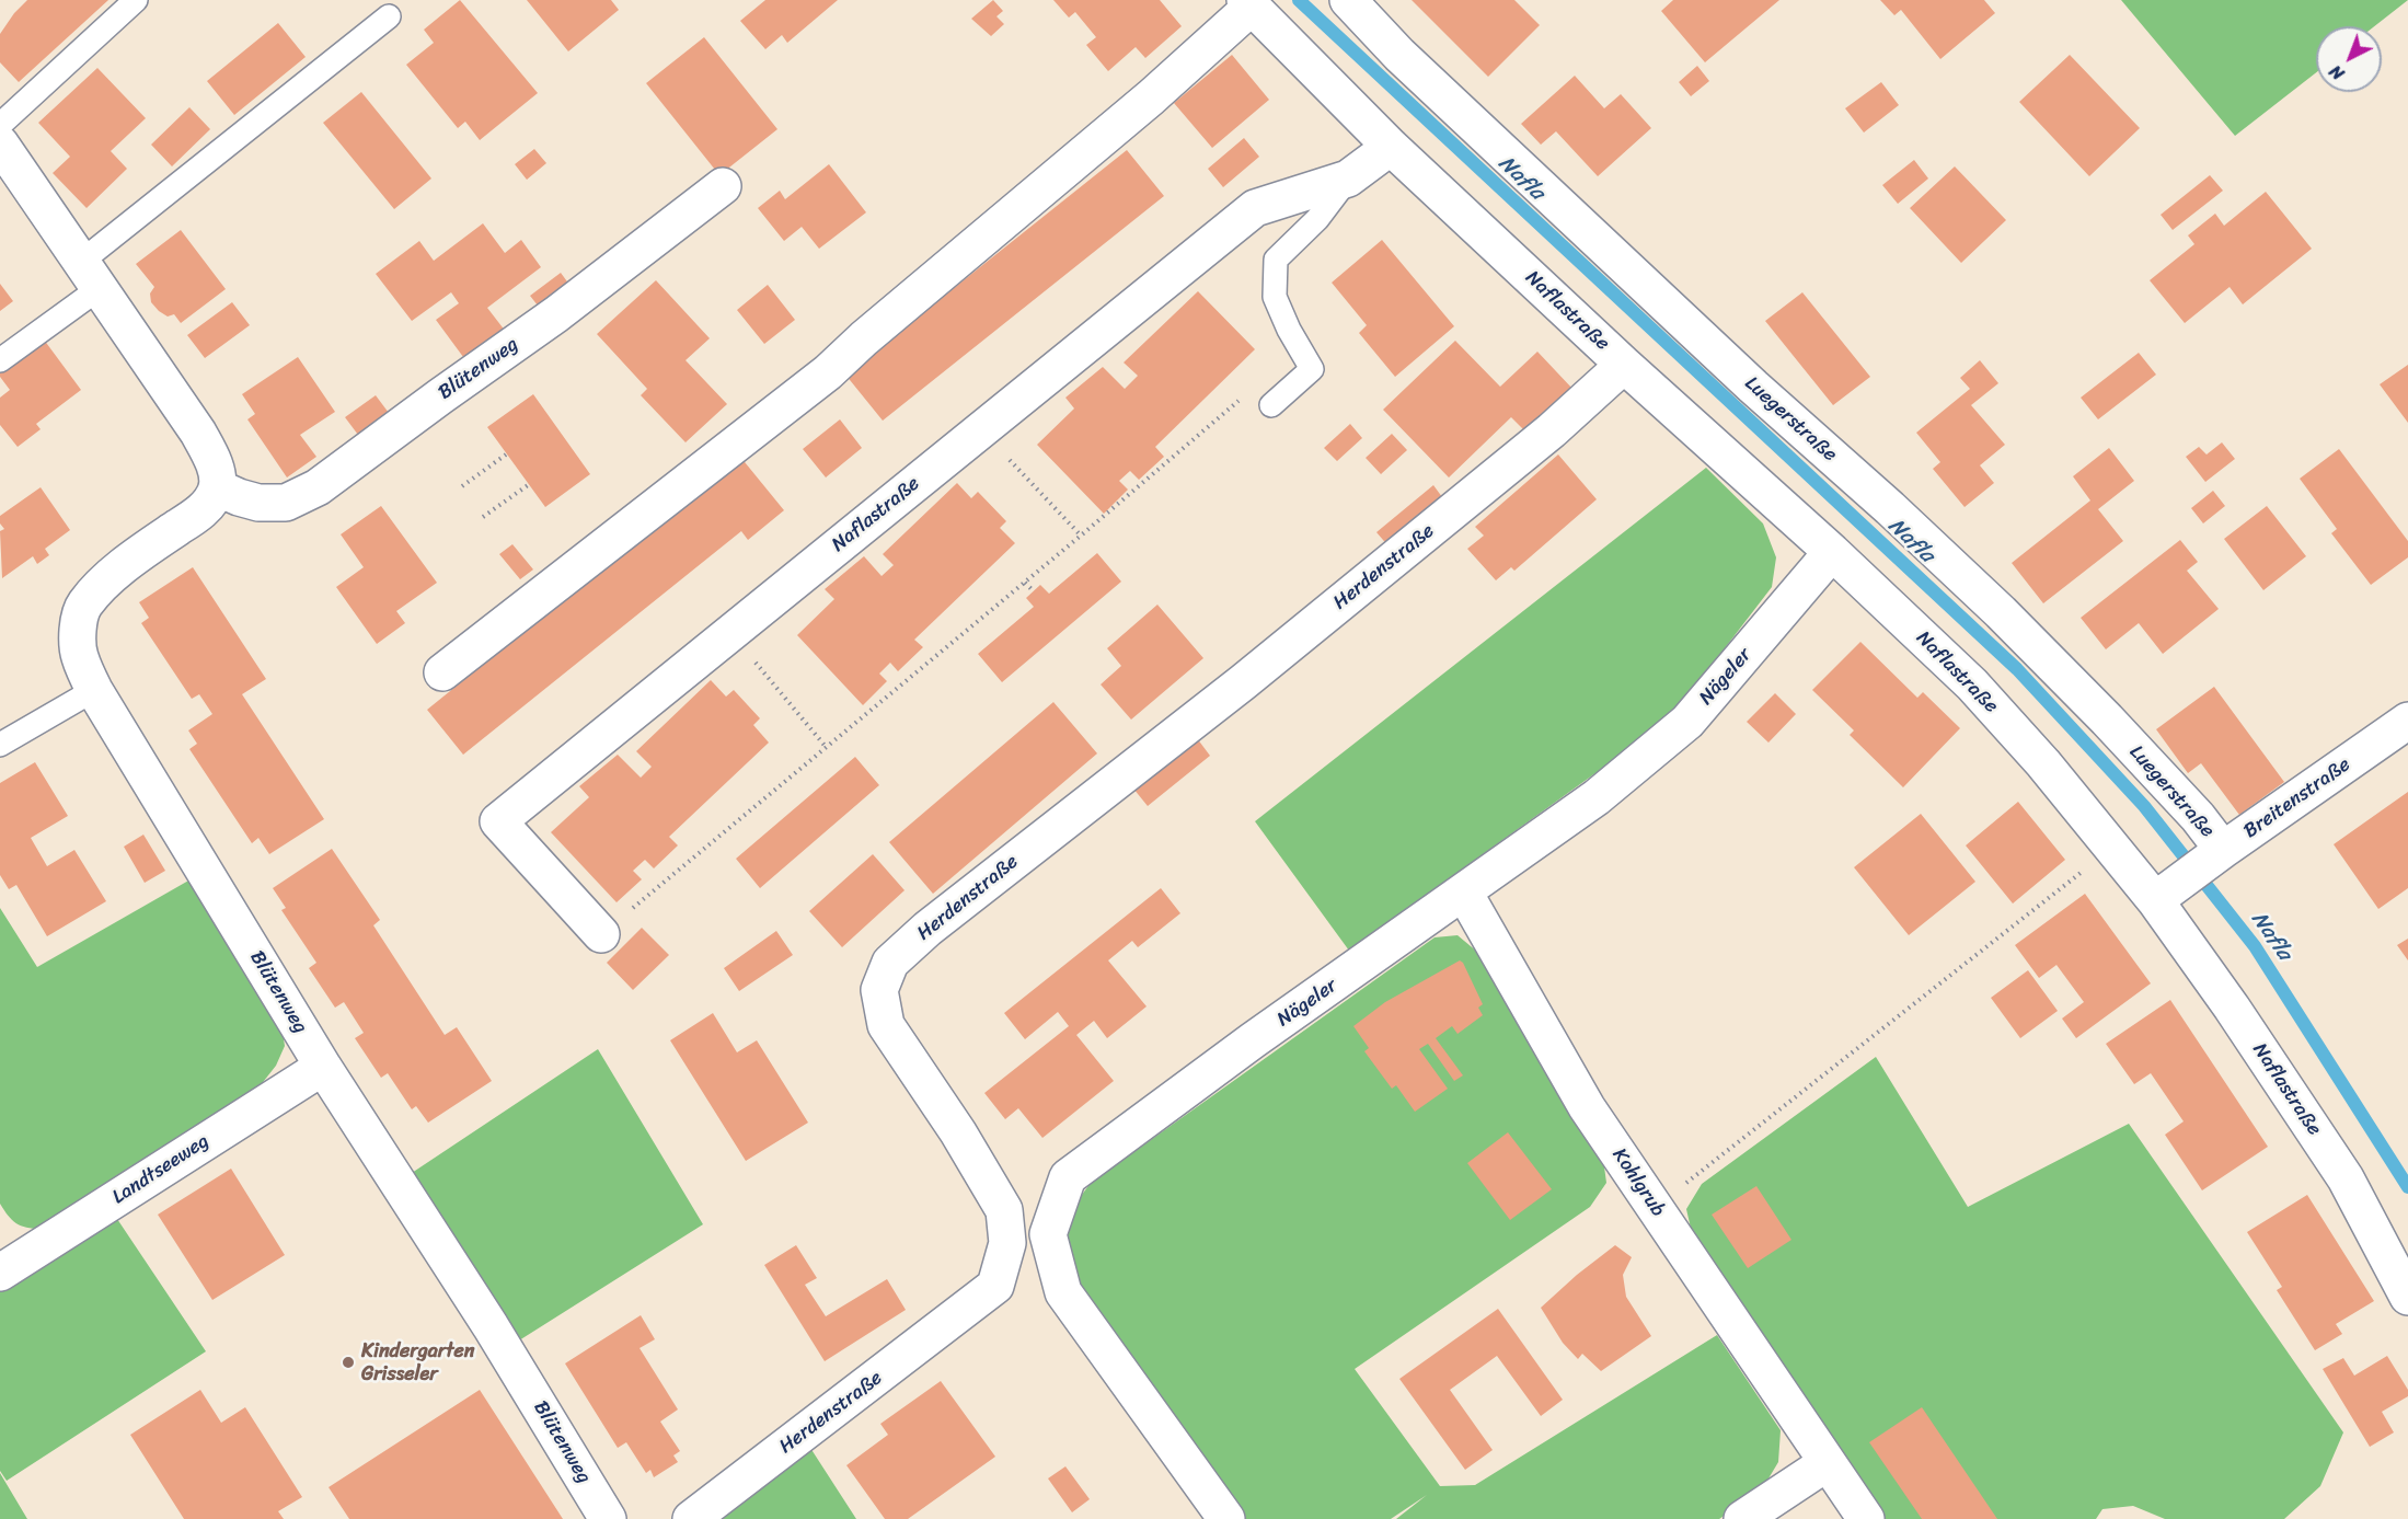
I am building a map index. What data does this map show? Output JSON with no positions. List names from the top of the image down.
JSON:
{
  "streets": {
    "street": [
      "Naflastraße",
      "Blütenweg",
      "Luegerstraße",
      "Herdenstraße",
      "Nägeler",
      "Breitenstraße",
      "Landtseeweg",
      "Kohlgrub"
    ]
  },
  "crossings": [
    ["Naflastraße", "Herdenstraße"],
    ["Naflastraße", "Nägeler"],
    ["Naflastraße", "Breitenstraße"],
    ["Blütenweg", "Landtseeweg"],
    ["Luegerstraße", "Breitenstraße"],
    ["Nägeler", "Kohlgrub"]
  ],
  "water": ["Nafla"],
  "places": ["Kindergarten Grisseler"],
  "north": "bottom left"
}
